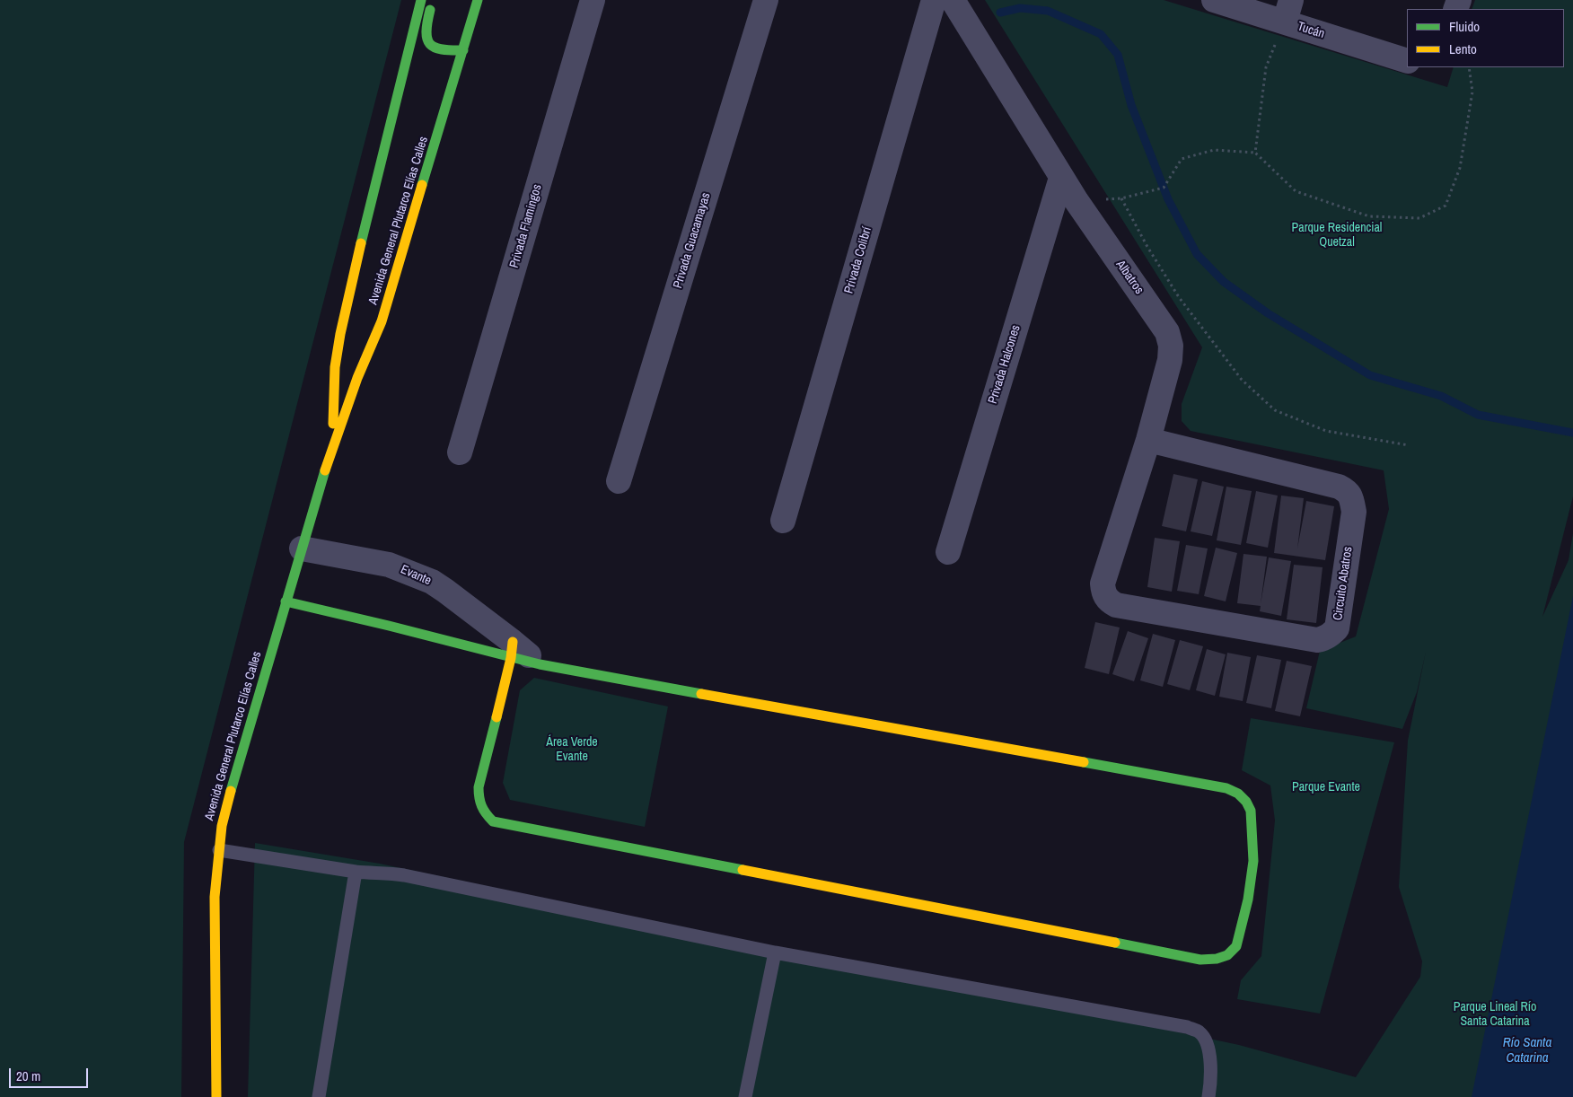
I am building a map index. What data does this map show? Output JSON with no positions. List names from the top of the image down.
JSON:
{
  "streets": {
    "street": [
      "Tucán",
      "Avenida General Plutarco Elías Calles",
      "Privada Flamingos",
      "Privada Guacamayas",
      "Privada Colibrí",
      "Albatros",
      "Privada Halcones",
      "Evante",
      "Circuito Abatros"
    ]
  },
  "crossings": [
    ["Avenida General Plutarco Elías Calles", "Evante"],
    ["Albatros", "Privada Halcones"],
    ["Albatros", "Circuito Abatros"]
  ],
  "water": ["Río Santa Catarina"],
  "parks": [
    "Parque Residencial Quetzal",
    "Área Verde Evante",
    "Parque Evante",
    "Parque Lineal Río Santa Catarina"
  ],
  "legend": ["Fluido", "Lento"],
  "scale_bar": "20 m"
}
